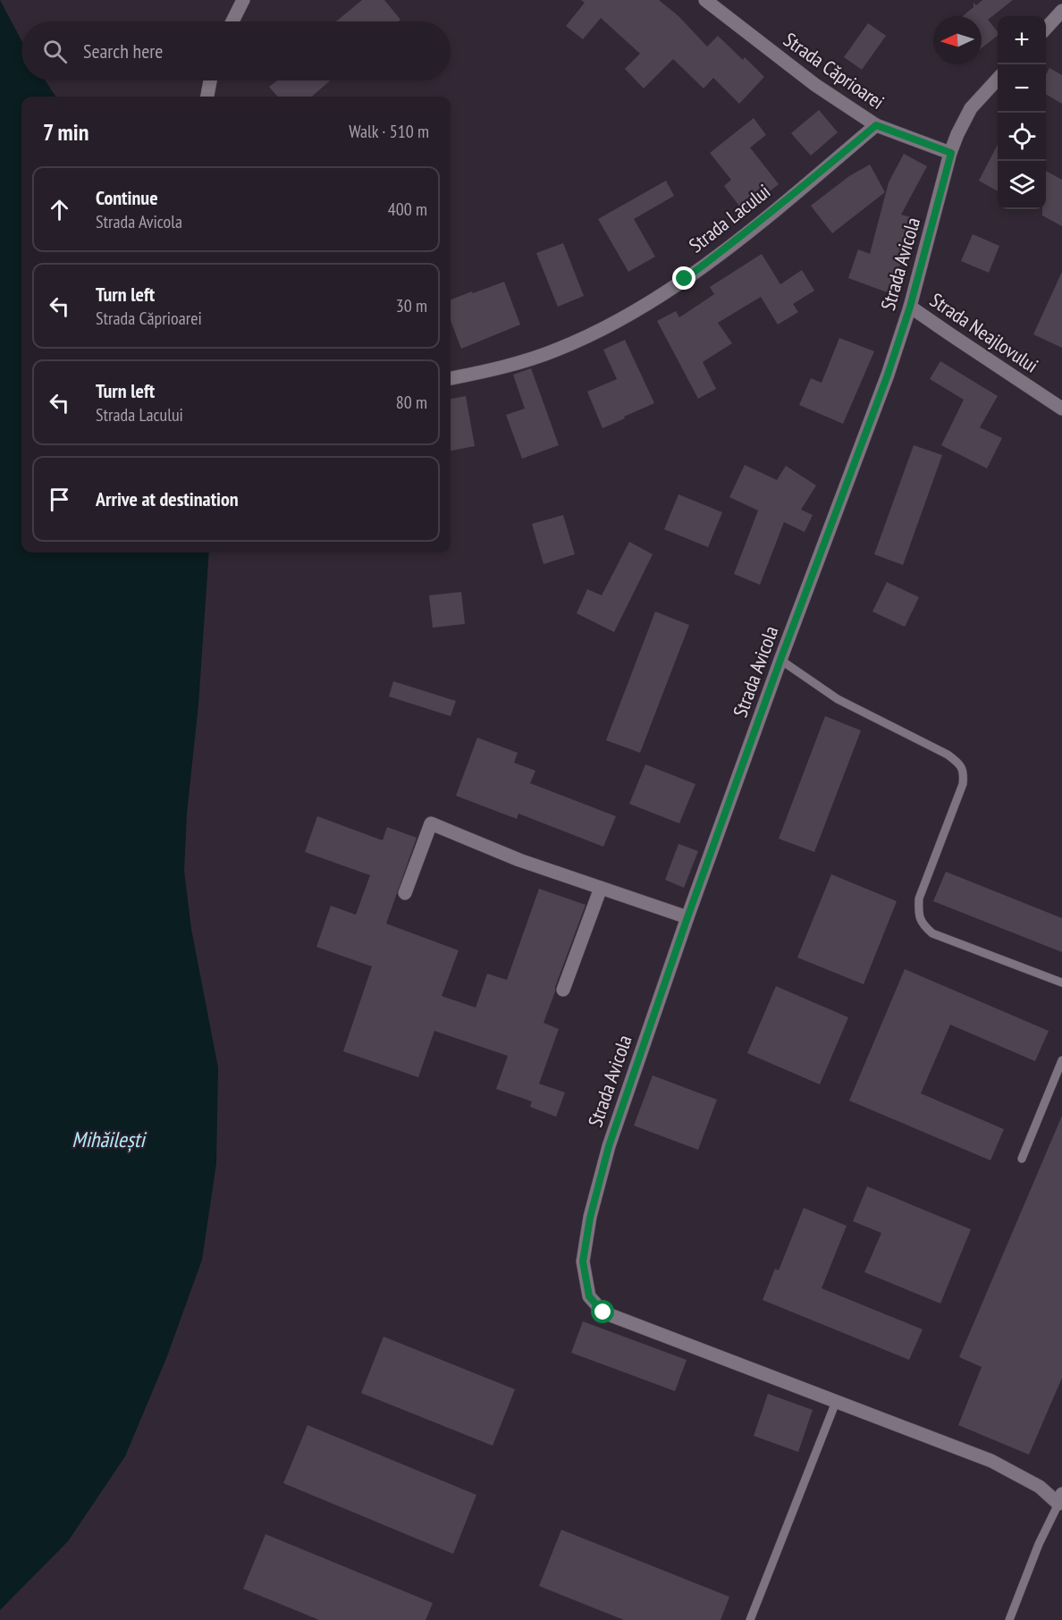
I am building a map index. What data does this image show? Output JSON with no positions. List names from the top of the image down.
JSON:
{
  "streets": {
    "street": [
      "Strada Căprioarei",
      "Strada Lacului",
      "Strada Avicola",
      "Strada Neajlovului"
    ]
  },
  "crossings": [
    ["Strada Căprioarei", "Strada Lacului"],
    ["Strada Căprioarei", "Strada Avicola"],
    ["Strada Avicola", "Strada Neajlovului"]
  ],
  "water": ["Mihăilești"],
  "north": "left",
  "page": {
    "map_buttons": ["+", "−"],
    "search": "Search here",
    "heading": ["7 min", "Walk · 510 m"],
    "list": [
      ["Continue", "Strada Avicola", "400 m"],
      ["Turn left", "Strada Căprioarei", "30 m"],
      ["Turn left", "Strada Lacului", "80 m"],
      "Arrive at destination"
    ]
  }
}
